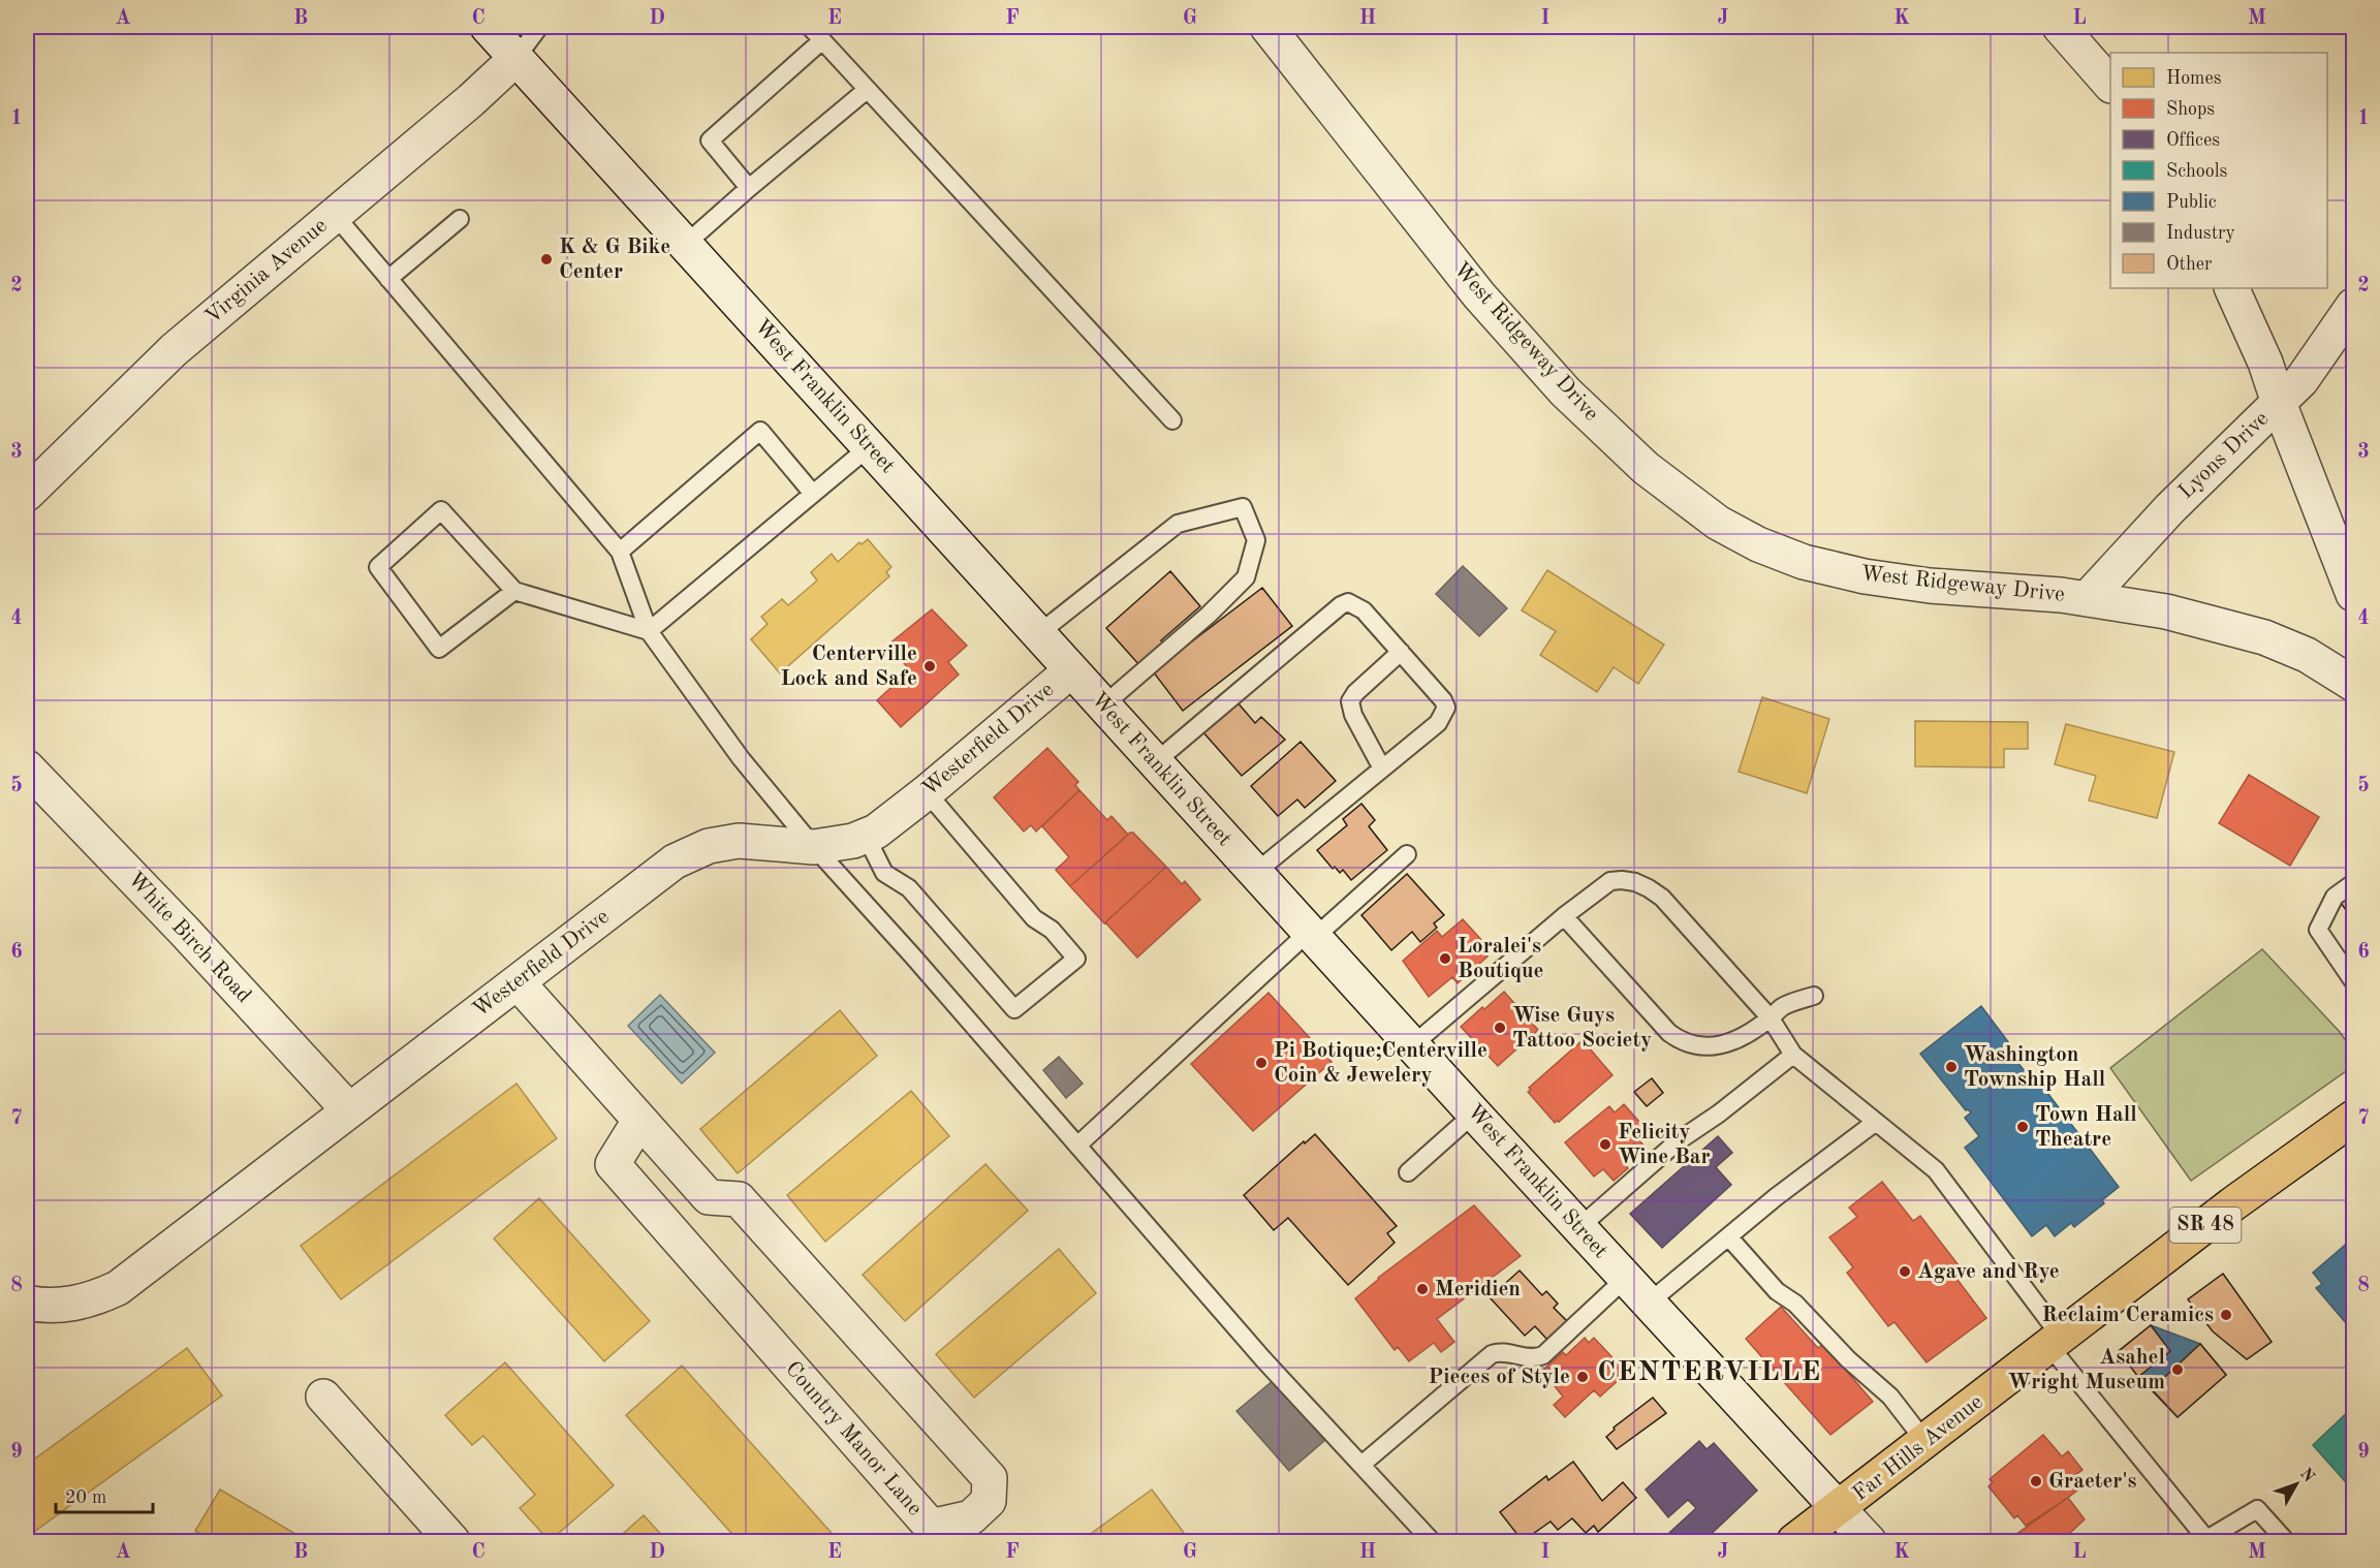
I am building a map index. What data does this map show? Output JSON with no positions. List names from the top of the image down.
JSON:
{
  "streets": {
    "main road": ["SR 48", "Far Hills Avenue"],
    "street": [
      "Virginia Avenue",
      "West Ridgeway Drive",
      "West Franklin Street",
      "Lyons Drive",
      "Westerfield Drive",
      "White Birch Road",
      "Country Manor Lane"
    ]
  },
  "crossings": [
    ["Virginia Avenue", "West Franklin Street"],
    ["West Ridgeway Drive", "Lyons Drive"],
    ["West Franklin Street", "Westerfield Drive"],
    ["West Franklin Street", "SR 48"],
    ["West Franklin Street", "Far Hills Avenue"],
    ["Westerfield Drive", "White Birch Road"],
    ["Westerfield Drive", "Country Manor Lane"],
    ["SR 48", "Far Hills Avenue"]
  ],
  "districts": ["CENTERVILLE"],
  "places": [
    "K & G Bike Center",
    "Centerville Lock and Safe",
    "Loralei's Boutique",
    "Wise Guys Tattoo Society",
    "Pi Botique;Centerville Coin & Jewelery",
    "Washington Township Hall",
    "Town Hall Theatre",
    "Felicity Wine Bar",
    "Agave and Rye",
    "Meridien",
    "Reclaim Ceramics",
    "Asahel Wright Museum",
    "Pieces of Style",
    "Graeter's"
  ],
  "legend": [
    "Homes",
    "Shops",
    "Offices",
    "Schools",
    "Public",
    "Industry",
    "Other"
  ],
  "scale_bar": "20 m",
  "north": "top right",
  "grid": {
    "columns": [
      "A",
      "B",
      "C",
      "D",
      "E",
      "F",
      "G",
      "H",
      "I",
      "J",
      "K",
      "L",
      "M"
    ],
    "rows": [
      "1",
      "2",
      "3",
      "4",
      "5",
      "6",
      "7",
      "8",
      "9"
    ]
  }
}
